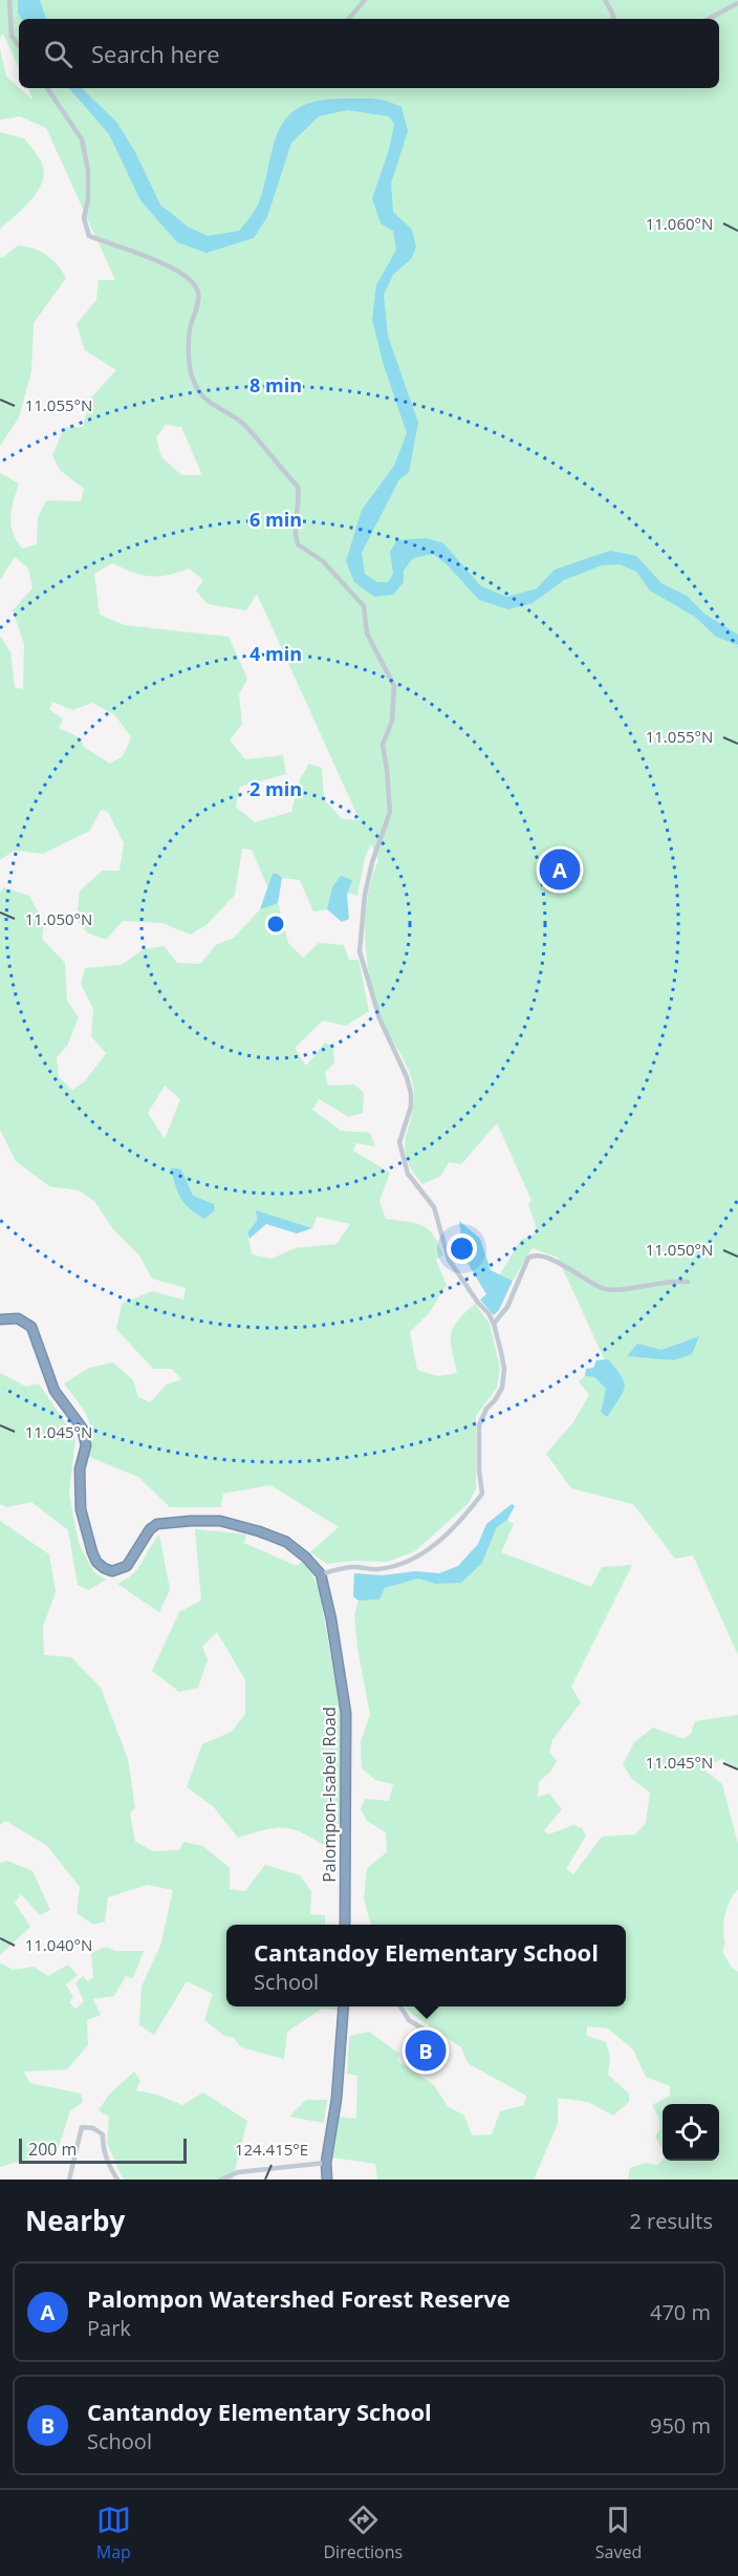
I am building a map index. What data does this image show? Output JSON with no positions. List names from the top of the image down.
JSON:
{
  "streets": {
    "highway": ["Palompon-Isabel Road"]
  },
  "scale_bar": "200 m",
  "page": {
    "search": "Search here",
    "pins": ["A", "B"],
    "popup": ["Cantandoy Elementary School", "School"],
    "scale": "200 m",
    "heading": ["Nearby", "2 results"],
    "list": [
      {
        "mark": "A",
        "name": "Palompon Watershed Forest Reserve",
        "note": "Park",
        "value": "470 m"
      },
      {
        "mark": "B",
        "name": "Cantandoy Elementary School",
        "note": "School",
        "value": "950 m"
      }
    ],
    "nav": ["Map", "Directions", "Saved"]
  },
  "coordinates": [
    "11.060°N",
    "11.055°N",
    "11.050°N",
    "11.045°N",
    "11.040°N",
    "124.415°E"
  ],
  "rings": [
    "8 min",
    "6 min",
    "4 min",
    "2 min"
  ]
}
